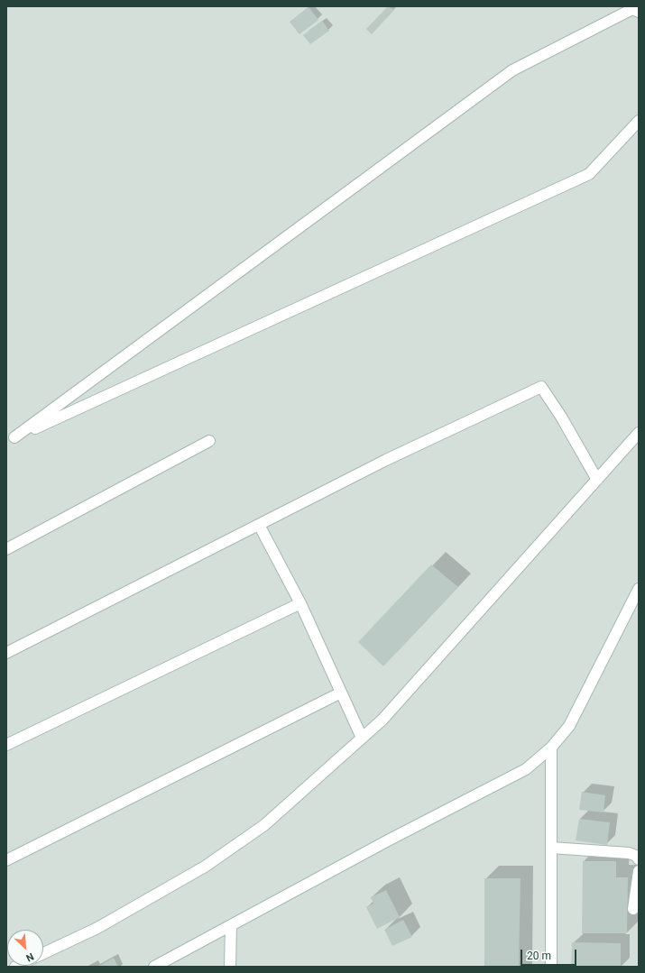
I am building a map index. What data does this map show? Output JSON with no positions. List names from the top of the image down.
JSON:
{
  "scale_bar": "20 m",
  "north": "bottom right"
}
